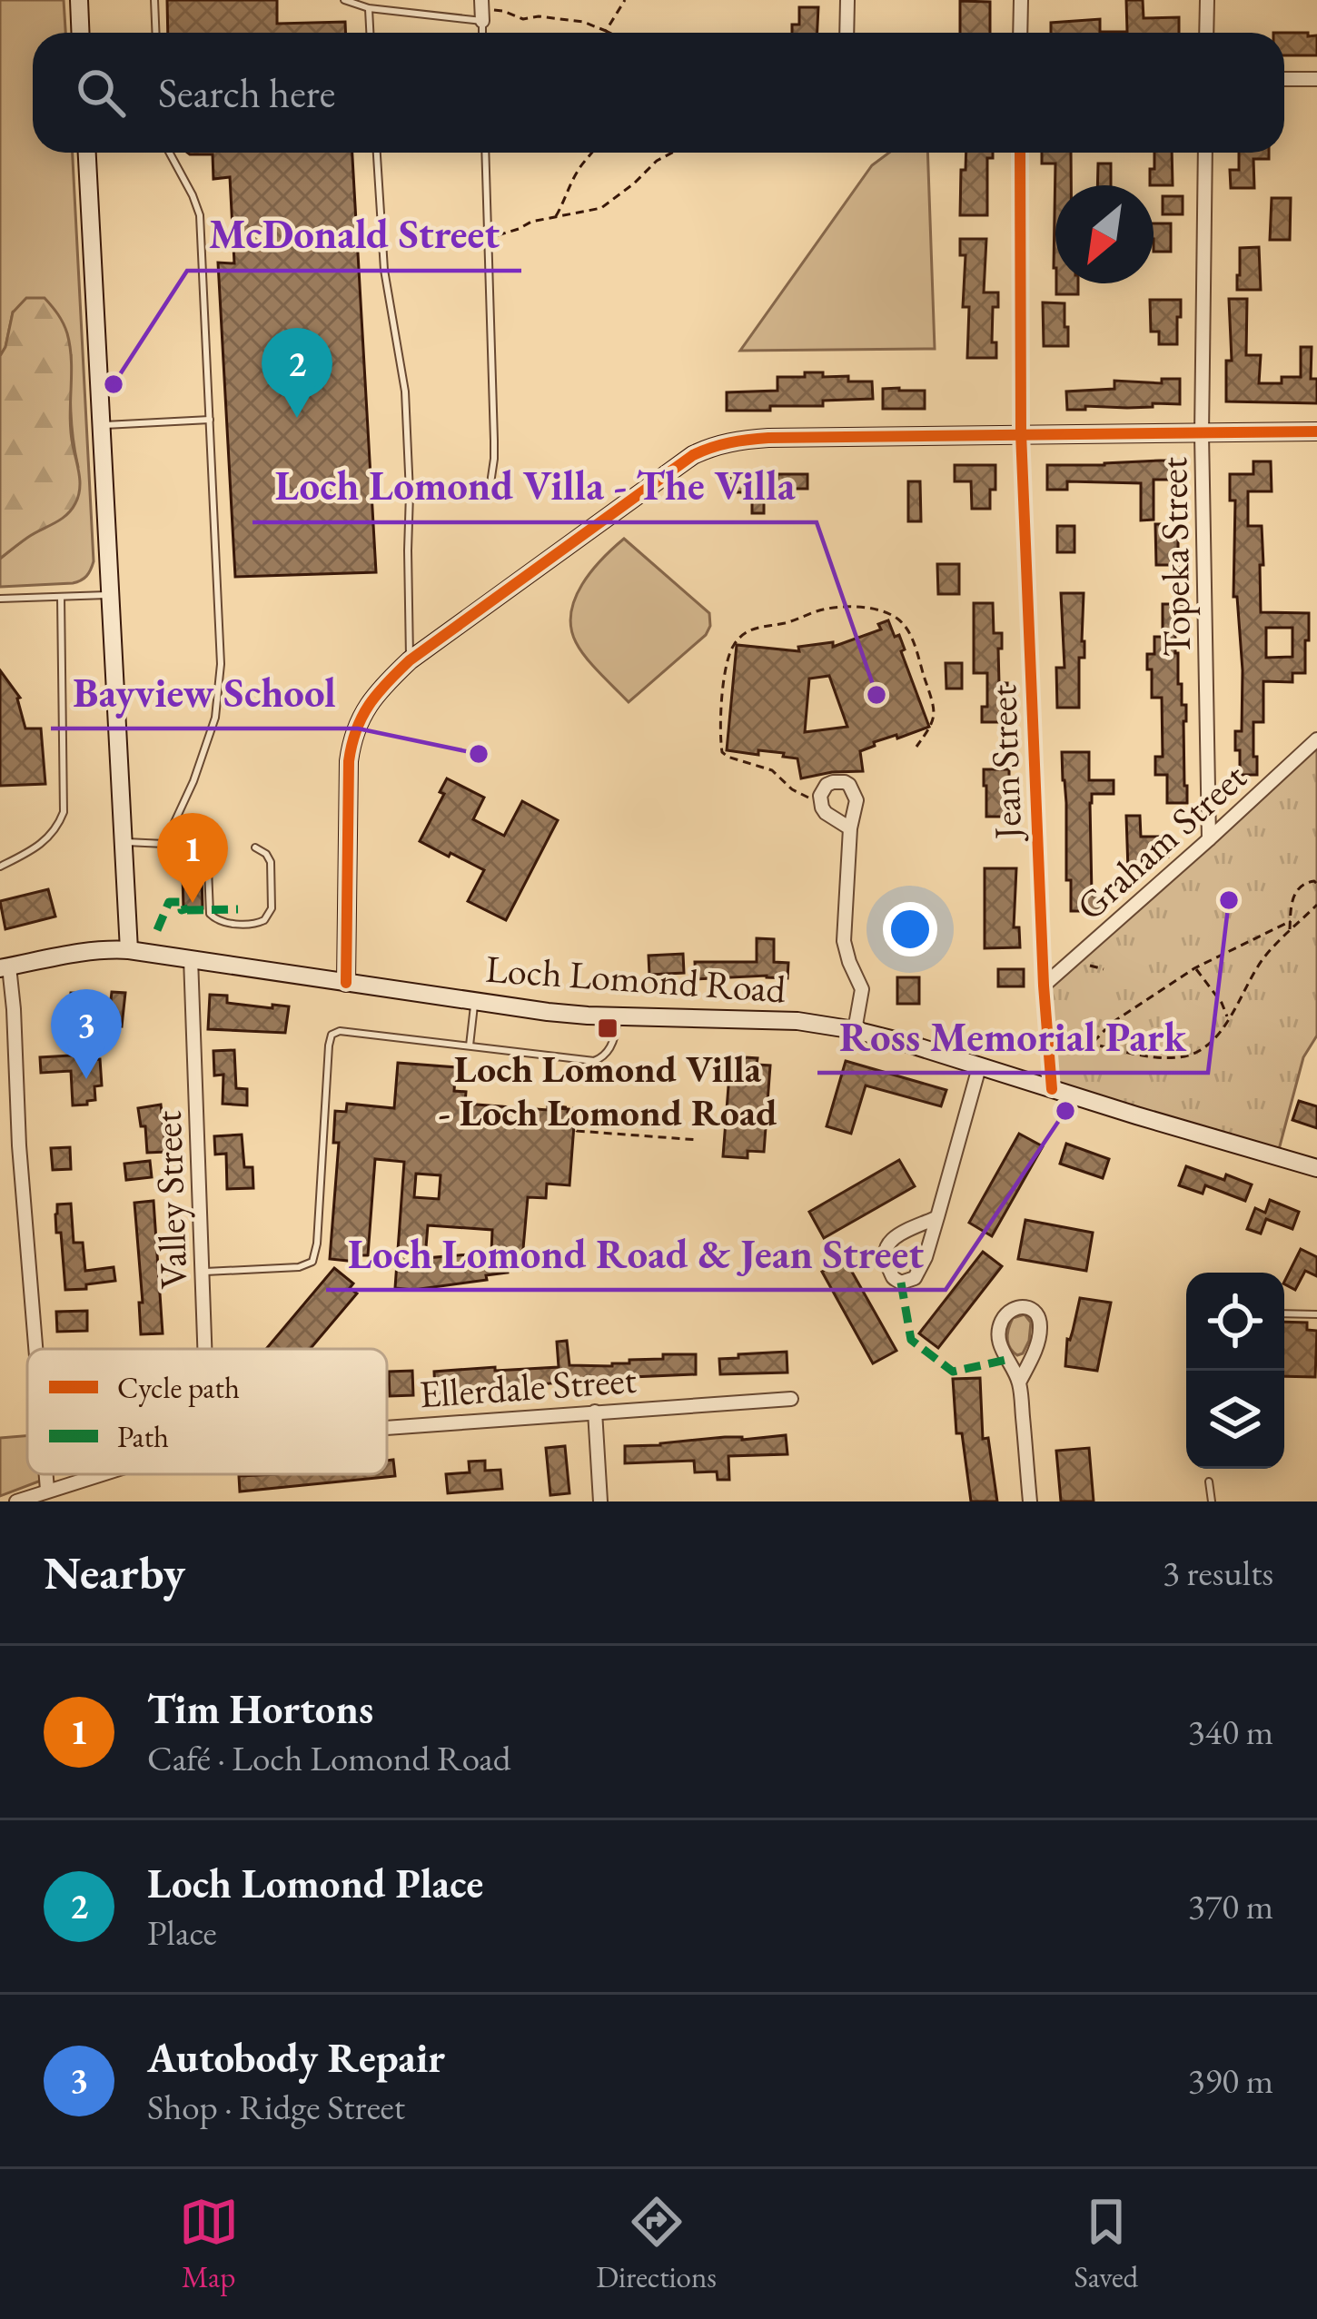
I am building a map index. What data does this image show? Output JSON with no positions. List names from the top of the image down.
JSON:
{
  "streets": {
    "street": [
      "Topeka Street",
      "Jean Street",
      "Graham Street",
      "Loch Lomond Road",
      "Valley Street",
      "Ellerdale Street"
    ]
  },
  "crossings": [
    ["Topeka Street", "Graham Street"],
    ["Jean Street", "Graham Street"],
    ["Jean Street", "Loch Lomond Road"],
    ["Loch Lomond Road", "Valley Street"]
  ],
  "places": {
    "other": [
      "McDonald Street",
      "Loch Lomond Villa - The Villa",
      "Bayview School",
      "Ross Memorial Park",
      "Loch Lomond Road & Jean Street"
    ],
    "transit": ["Loch Lomond Villa - Loch Lomond Road"]
  },
  "legend": ["Cycle path", "Path"],
  "north": "bottom left",
  "page": {
    "search": "Search here",
    "pins": ["2", "1", "3"],
    "heading": ["Nearby", "3 results"],
    "list": [
      {
        "mark": "1",
        "name": "Tim Hortons",
        "note": "Café · Loch Lomond Road",
        "value": "340 m"
      },
      {
        "mark": "2",
        "name": "Loch Lomond Place",
        "note": "Place",
        "value": "370 m"
      },
      {
        "mark": "3",
        "name": "Autobody Repair",
        "note": "Shop · Ridge Street",
        "value": "390 m"
      }
    ],
    "nav": ["Map", "Directions", "Saved"]
  }
}
